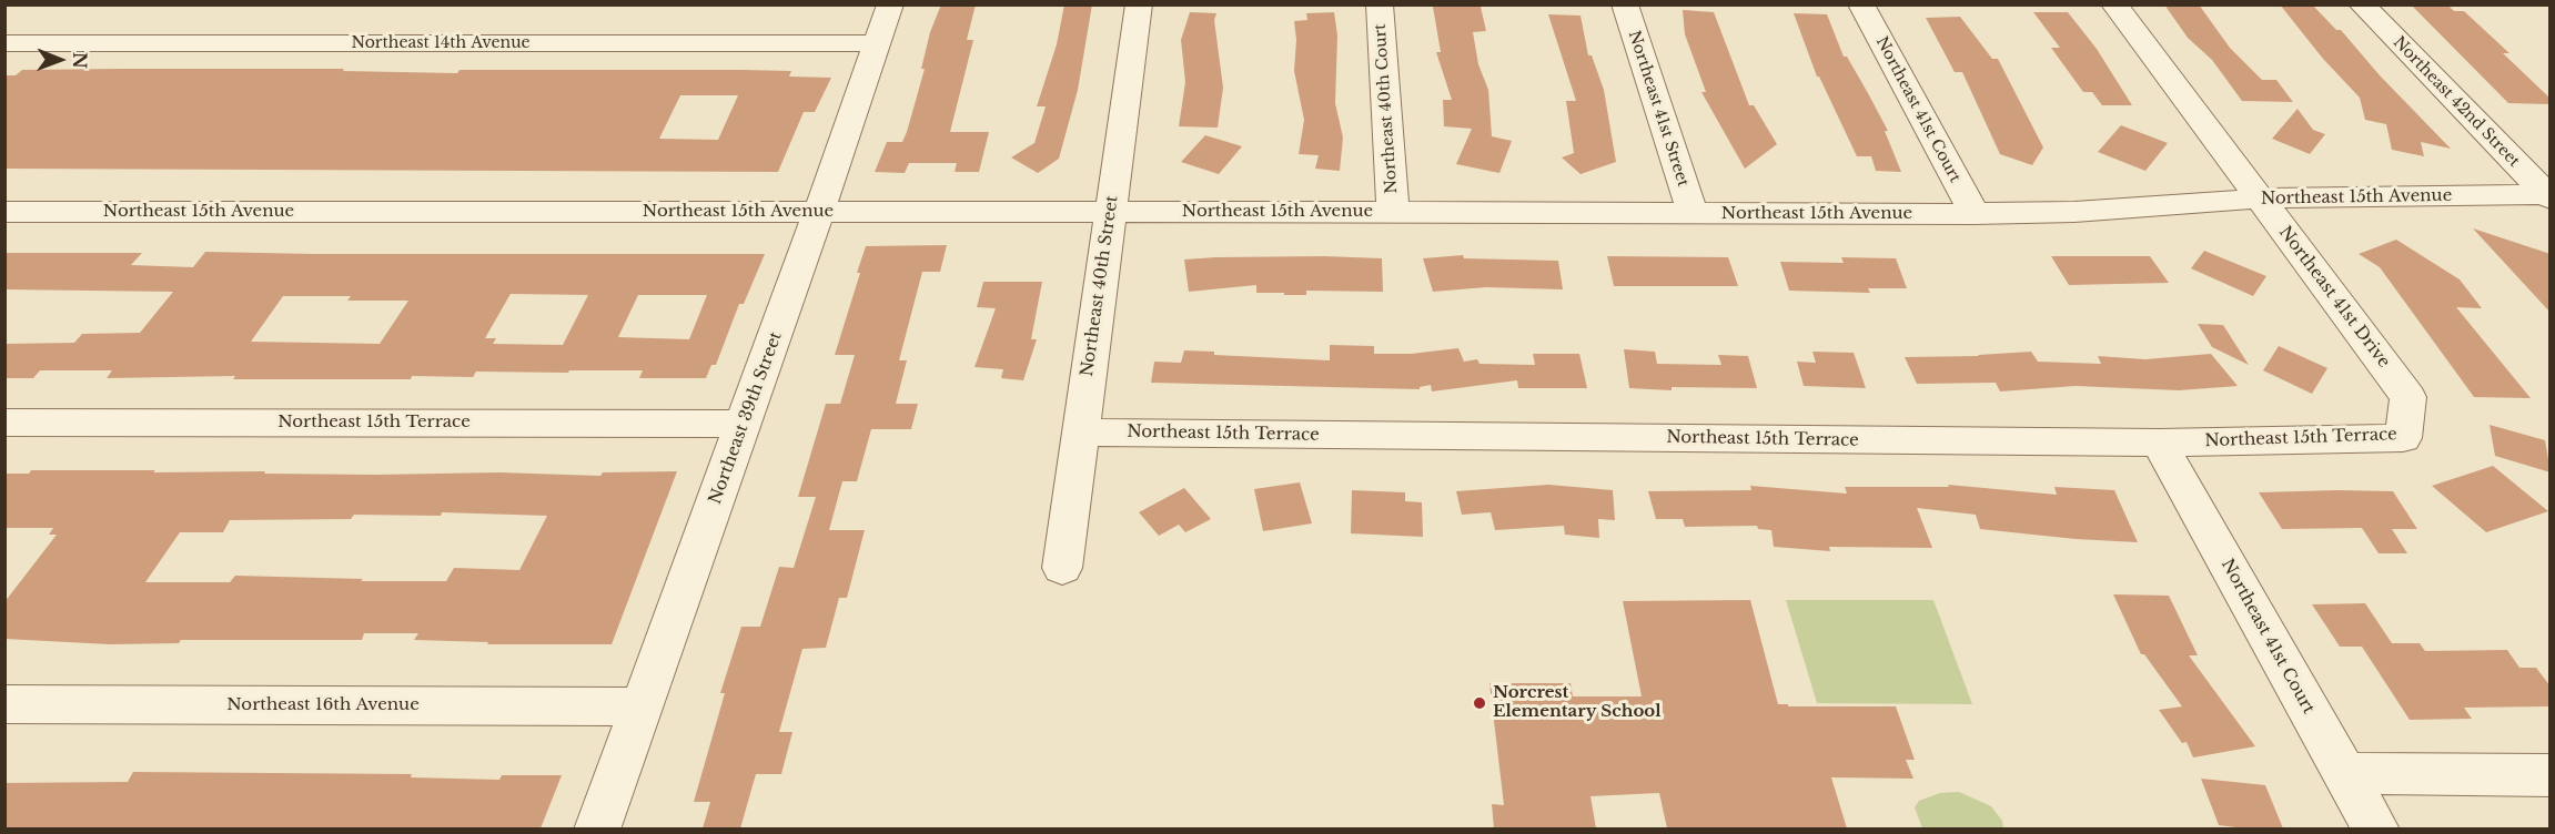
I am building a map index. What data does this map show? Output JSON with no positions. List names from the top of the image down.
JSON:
{
  "streets": {
    "street": [
      "Northeast 14th Avenue",
      "Northeast 42nd Street",
      "Northeast 40th Court",
      "Northeast 41st Street",
      "Northeast 41st Court",
      "Northeast 15th Avenue",
      "Northeast 40th Street",
      "Northeast 41st Drive",
      "Northeast 39th Street",
      "Northeast 15th Terrace",
      "Northeast 16th Avenue"
    ]
  },
  "crossings": [
    ["Northeast 14th Avenue", "Northeast 39th Street"],
    ["Northeast 42nd Street", "Northeast 15th Avenue"],
    ["Northeast 40th Court", "Northeast 15th Avenue"],
    ["Northeast 41st Street", "Northeast 15th Avenue"],
    ["Northeast 41st Court", "Northeast 15th Avenue"],
    ["Northeast 41st Court", "Northeast 15th Terrace"],
    ["Northeast 15th Avenue", "Northeast 40th Street"],
    ["Northeast 15th Avenue", "Northeast 41st Drive"],
    ["Northeast 15th Avenue", "Northeast 39th Street"],
    ["Northeast 40th Street", "Northeast 15th Terrace"],
    ["Northeast 41st Drive", "Northeast 15th Terrace"],
    ["Northeast 39th Street", "Northeast 15th Terrace"],
    ["Northeast 39th Street", "Northeast 16th Avenue"]
  ],
  "places": ["Norcrest Elementary School"],
  "north": "right"
}
